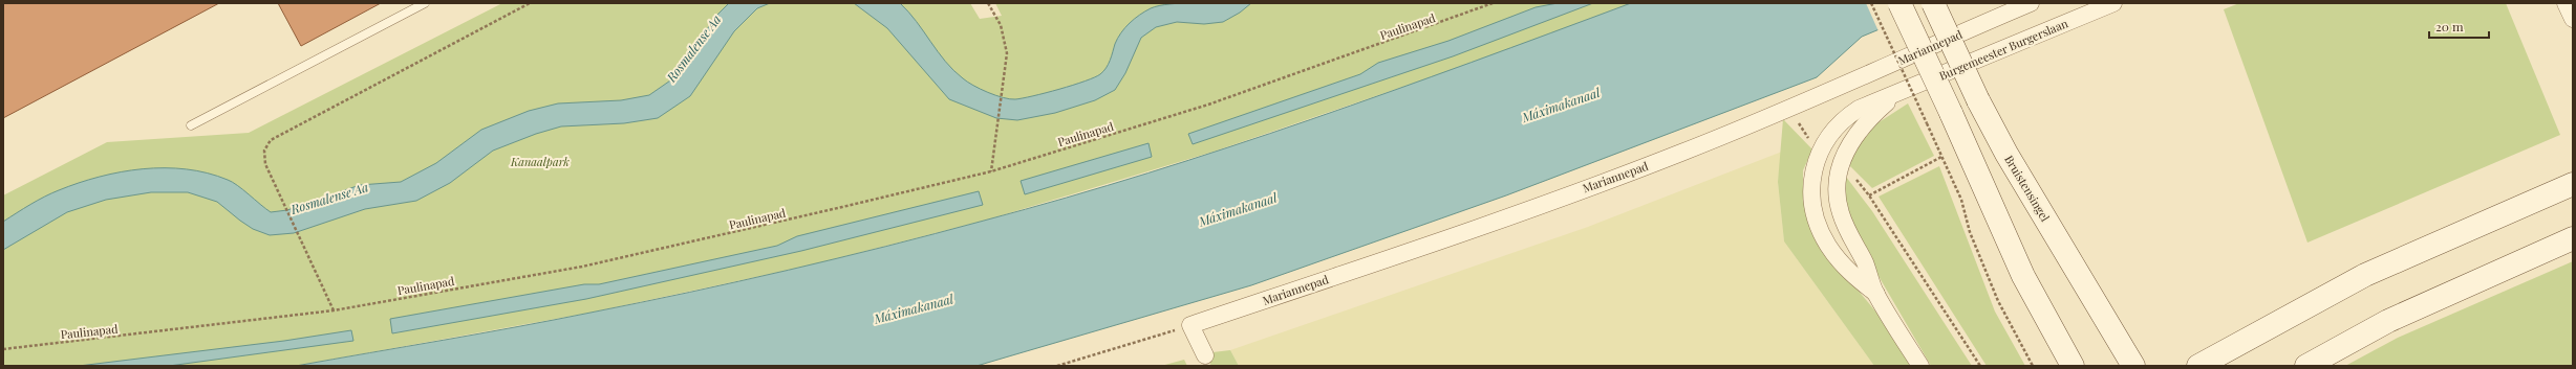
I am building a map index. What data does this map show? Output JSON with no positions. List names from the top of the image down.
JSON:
{
  "streets": {
    "main road": ["Bruistensingel"],
    "street": ["Mariannepad", "Burgemeester Burgerslaan"],
    "path": ["Paulinapad"]
  },
  "water": ["Rosmalense Aa", "Máximakanaal"],
  "parks": ["Kanaalpark"],
  "scale_bar": "20 m"
}
